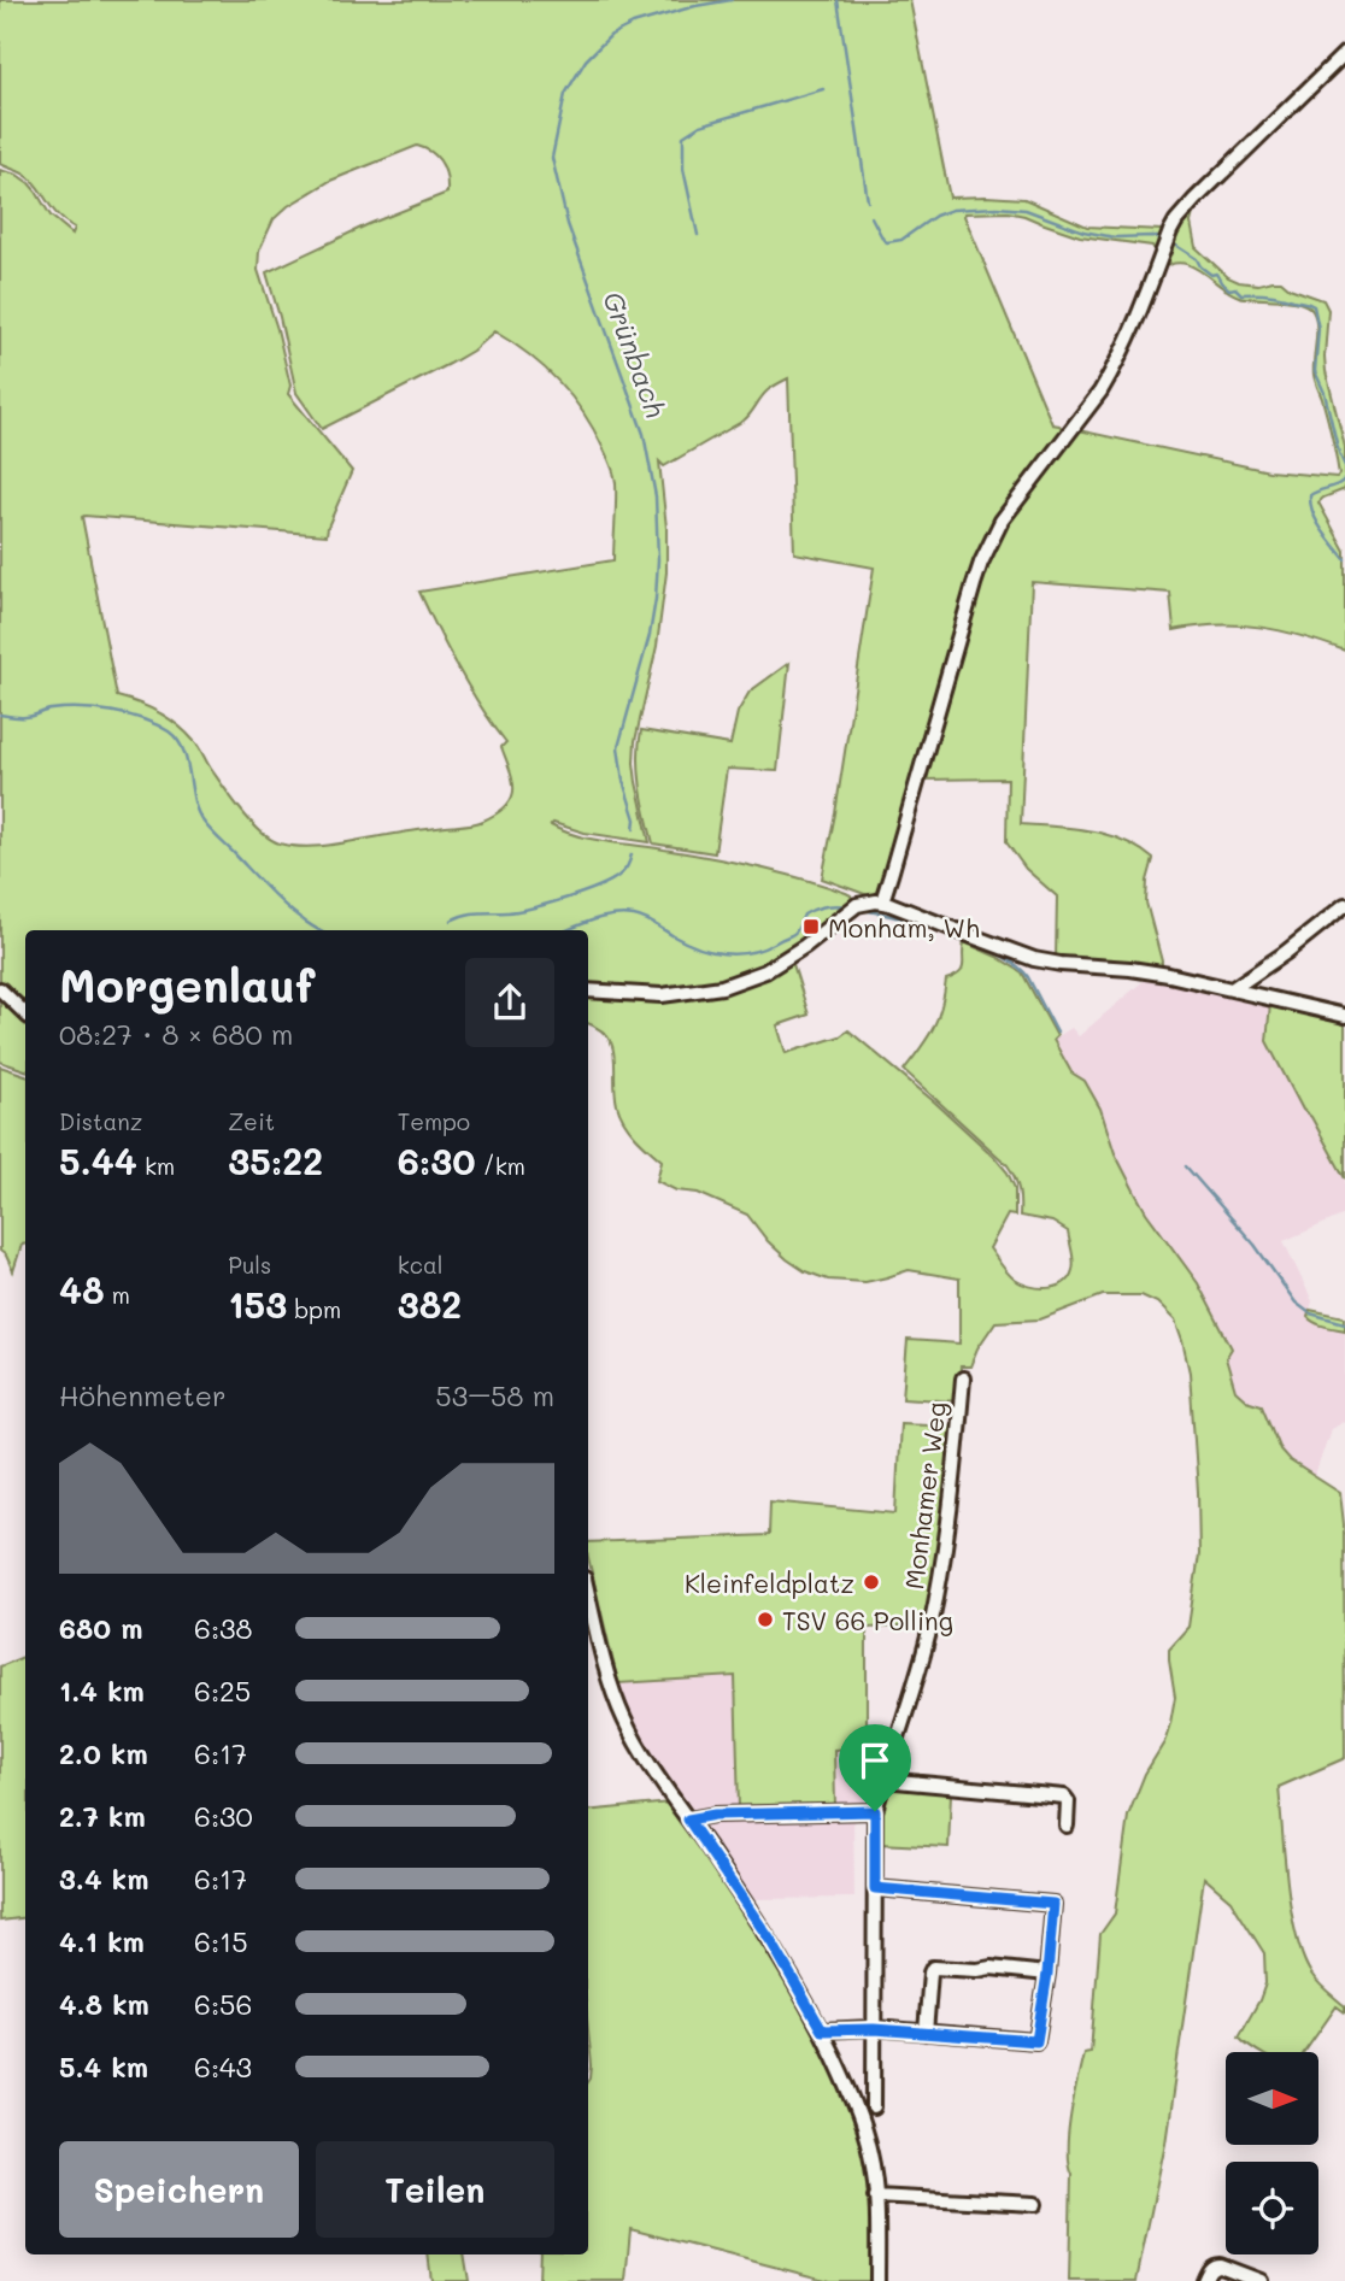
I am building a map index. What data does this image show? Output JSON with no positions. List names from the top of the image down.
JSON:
{
  "streets": {
    "street": ["Monhamer Weg"]
  },
  "water": ["Grünbach"],
  "places": {
    "transit": ["Monham, Wh"],
    "other": ["Kleinfeldplatz", "TSV 66 Polling"]
  },
  "north": "right",
  "page": {
    "heading": ["Morgenlauf", "08:27 · 8 × 680 m"],
    "stats": [
      ["Distanz", "5.44 km"],
      ["Zeit", "35:22"],
      ["Tempo", "6:30 /km"],
      ["48 m"],
      ["Puls", "153 bpm"],
      ["kcal", "382"]
    ],
    "chart": ["Höhenmeter", "53–58 m"],
    "list": [
      {
        "name": "680 m",
        "note": "6:38"
      },
      {
        "name": "1.4 km",
        "note": "6:25"
      },
      {
        "name": "2.0 km",
        "note": "6:17"
      },
      {
        "name": "2.7 km",
        "note": "6:30"
      },
      {
        "name": "3.4 km",
        "note": "6:17"
      },
      {
        "name": "4.1 km",
        "note": "6:15"
      },
      {
        "name": "4.8 km",
        "note": "6:56"
      },
      {
        "name": "5.4 km",
        "note": "6:43"
      }
    ],
    "buttons": ["Speichern", "Teilen"]
  }
}
